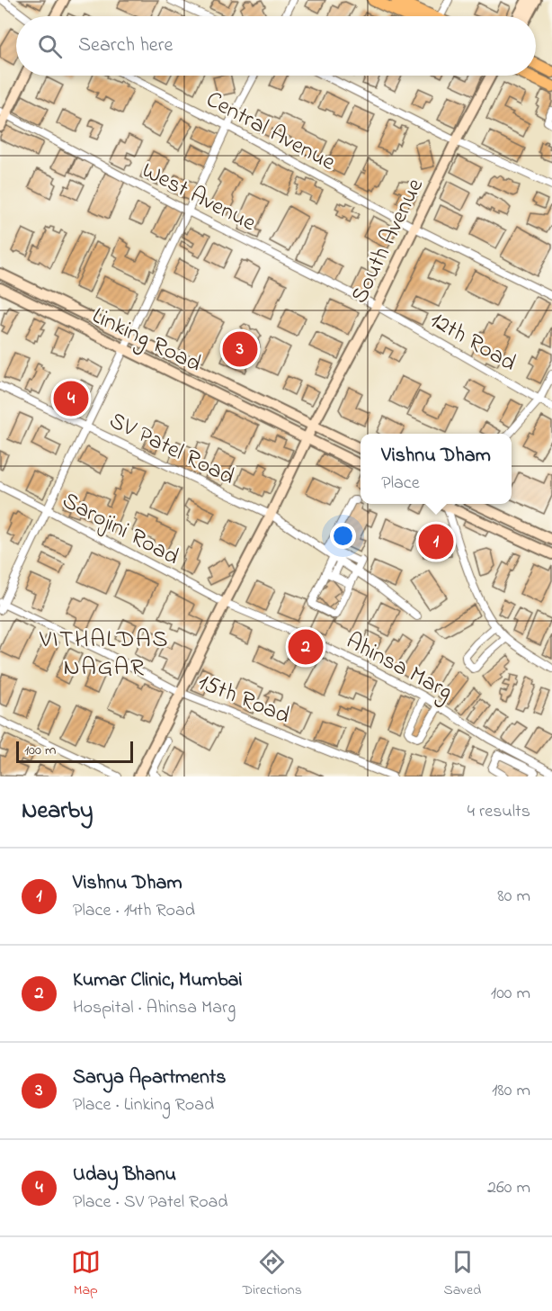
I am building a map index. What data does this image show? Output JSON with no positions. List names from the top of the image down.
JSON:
{
  "streets": {
    "main road": ["South Avenue", "Linking Road"],
    "street": [
      "Central Avenue",
      "West Avenue",
      "12th Road",
      "SV Patel Road",
      "Sarojini Road",
      "Ahinsa Marg",
      "15th Road"
    ]
  },
  "crossings": [
    ["Central Avenue", "South Avenue"],
    ["West Avenue", "South Avenue"],
    ["West Avenue", "12th Road"],
    ["South Avenue", "Linking Road"],
    ["South Avenue", "12th Road"],
    ["South Avenue", "SV Patel Road"],
    ["South Avenue", "Sarojini Road"],
    ["South Avenue", "Ahinsa Marg"],
    ["South Avenue", "15th Road"],
    ["Sarojini Road", "Ahinsa Marg"]
  ],
  "districts": ["VITHALDAS NAGAR"],
  "scale_bar": "100 m",
  "page": {
    "search": "Search here",
    "pins": [
      "3",
      "4",
      "1",
      "2"
    ],
    "popup": ["Vishnu Dham", "Place"],
    "scale": "100 m",
    "heading": ["Nearby", "4 results"],
    "list": [
      {
        "mark": "1",
        "name": "Vishnu Dham",
        "note": "Place · 14th Road",
        "value": "80 m"
      },
      {
        "mark": "2",
        "name": "Kumar Clinic, Mumbai",
        "note": "Hospital · Ahinsa Marg",
        "value": "100 m"
      },
      {
        "mark": "3",
        "name": "Sarya Apartments",
        "note": "Place · Linking Road",
        "value": "180 m"
      },
      {
        "mark": "4",
        "name": "Uday Bhanu",
        "note": "Place · SV Patel Road",
        "value": "260 m"
      }
    ],
    "nav": ["Map", "Directions", "Saved"]
  }
}
